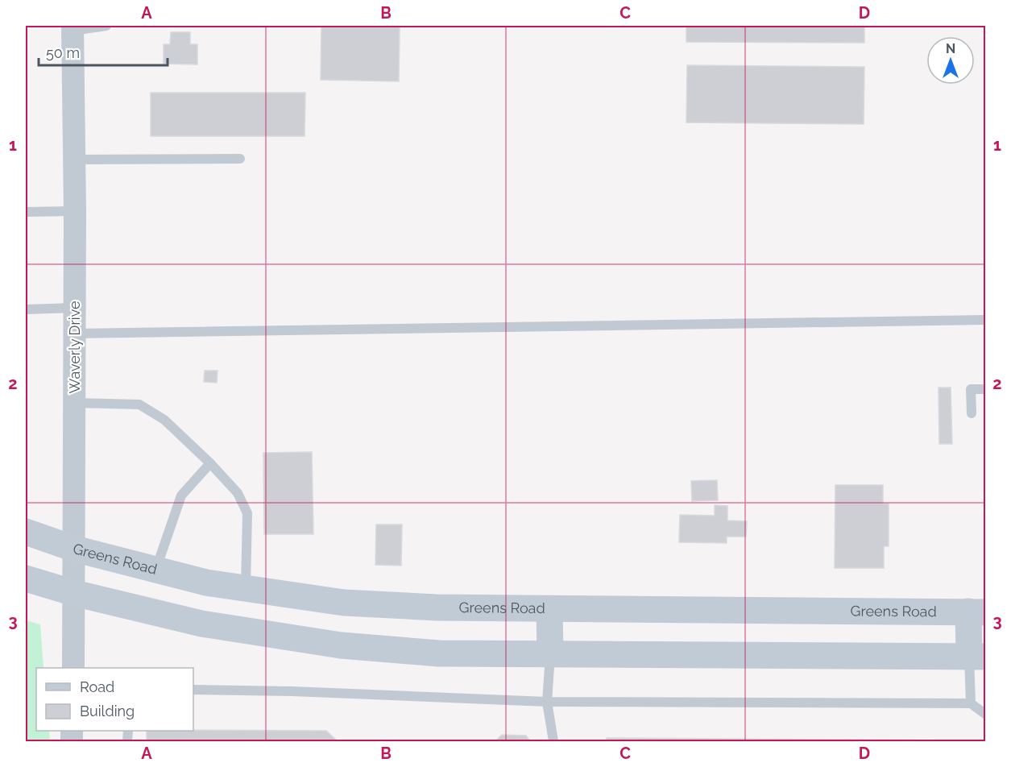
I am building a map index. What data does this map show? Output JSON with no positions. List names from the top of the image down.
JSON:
{
  "streets": {
    "main road": ["Greens Road"],
    "street": ["Waverly Drive"]
  },
  "crossings": [
    ["Waverly Drive", "Greens Road"]
  ],
  "legend": ["Road", "Building"],
  "scale_bar": "50 m",
  "north": "top",
  "grid": {
    "columns": [
      "A",
      "B",
      "C",
      "D"
    ],
    "rows": ["1", "2", "3"]
  }
}
